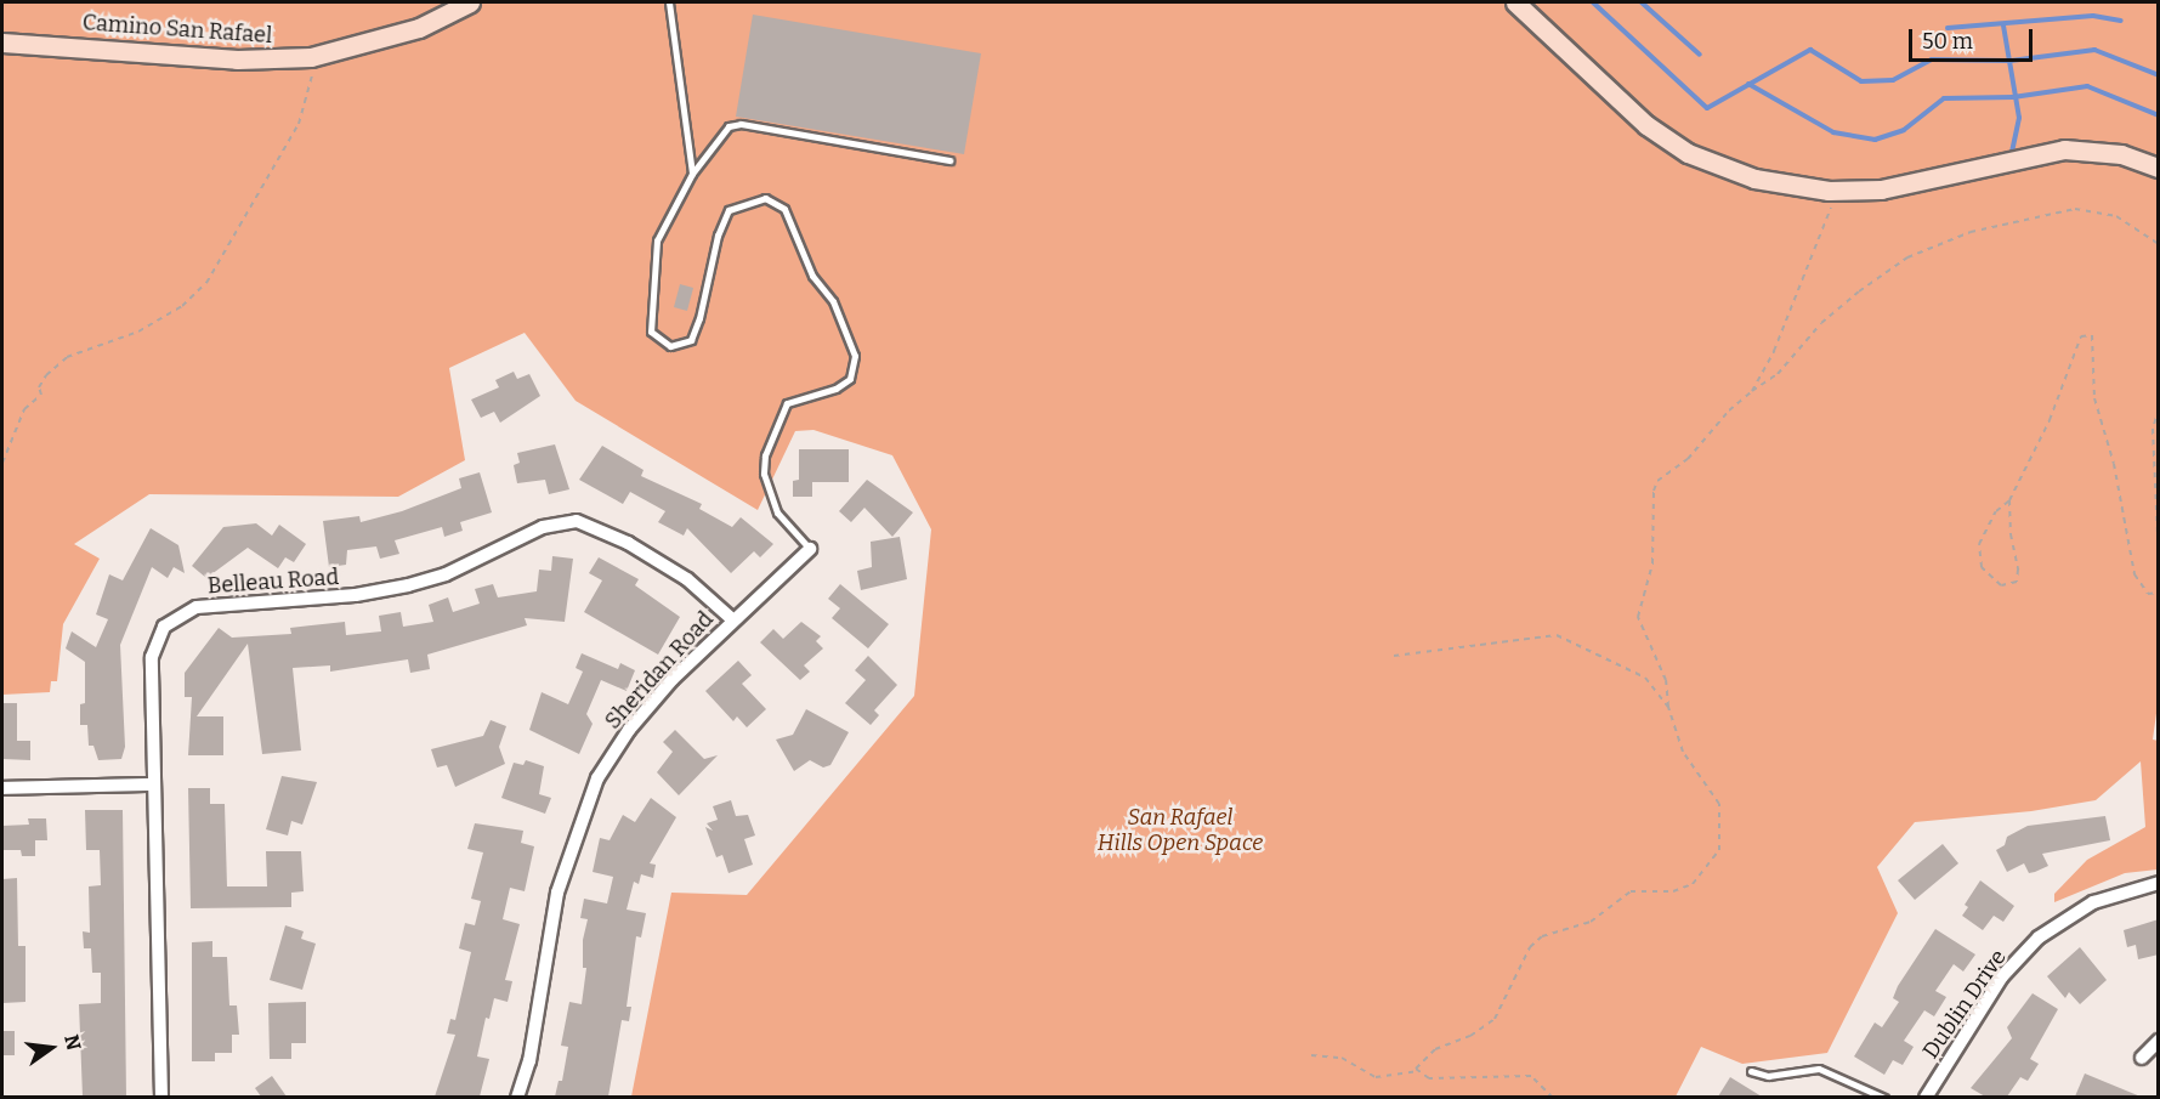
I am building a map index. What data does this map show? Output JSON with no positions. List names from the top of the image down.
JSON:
{
  "streets": {
    "street": [
      "Camino San Rafael",
      "Belleau Road",
      "Sheridan Road",
      "Dublin Drive"
    ]
  },
  "crossings": [
    ["Belleau Road", "Sheridan Road"]
  ],
  "parks": ["San Rafael Hills Open Space"],
  "scale_bar": "50 m",
  "north": "right"
}
